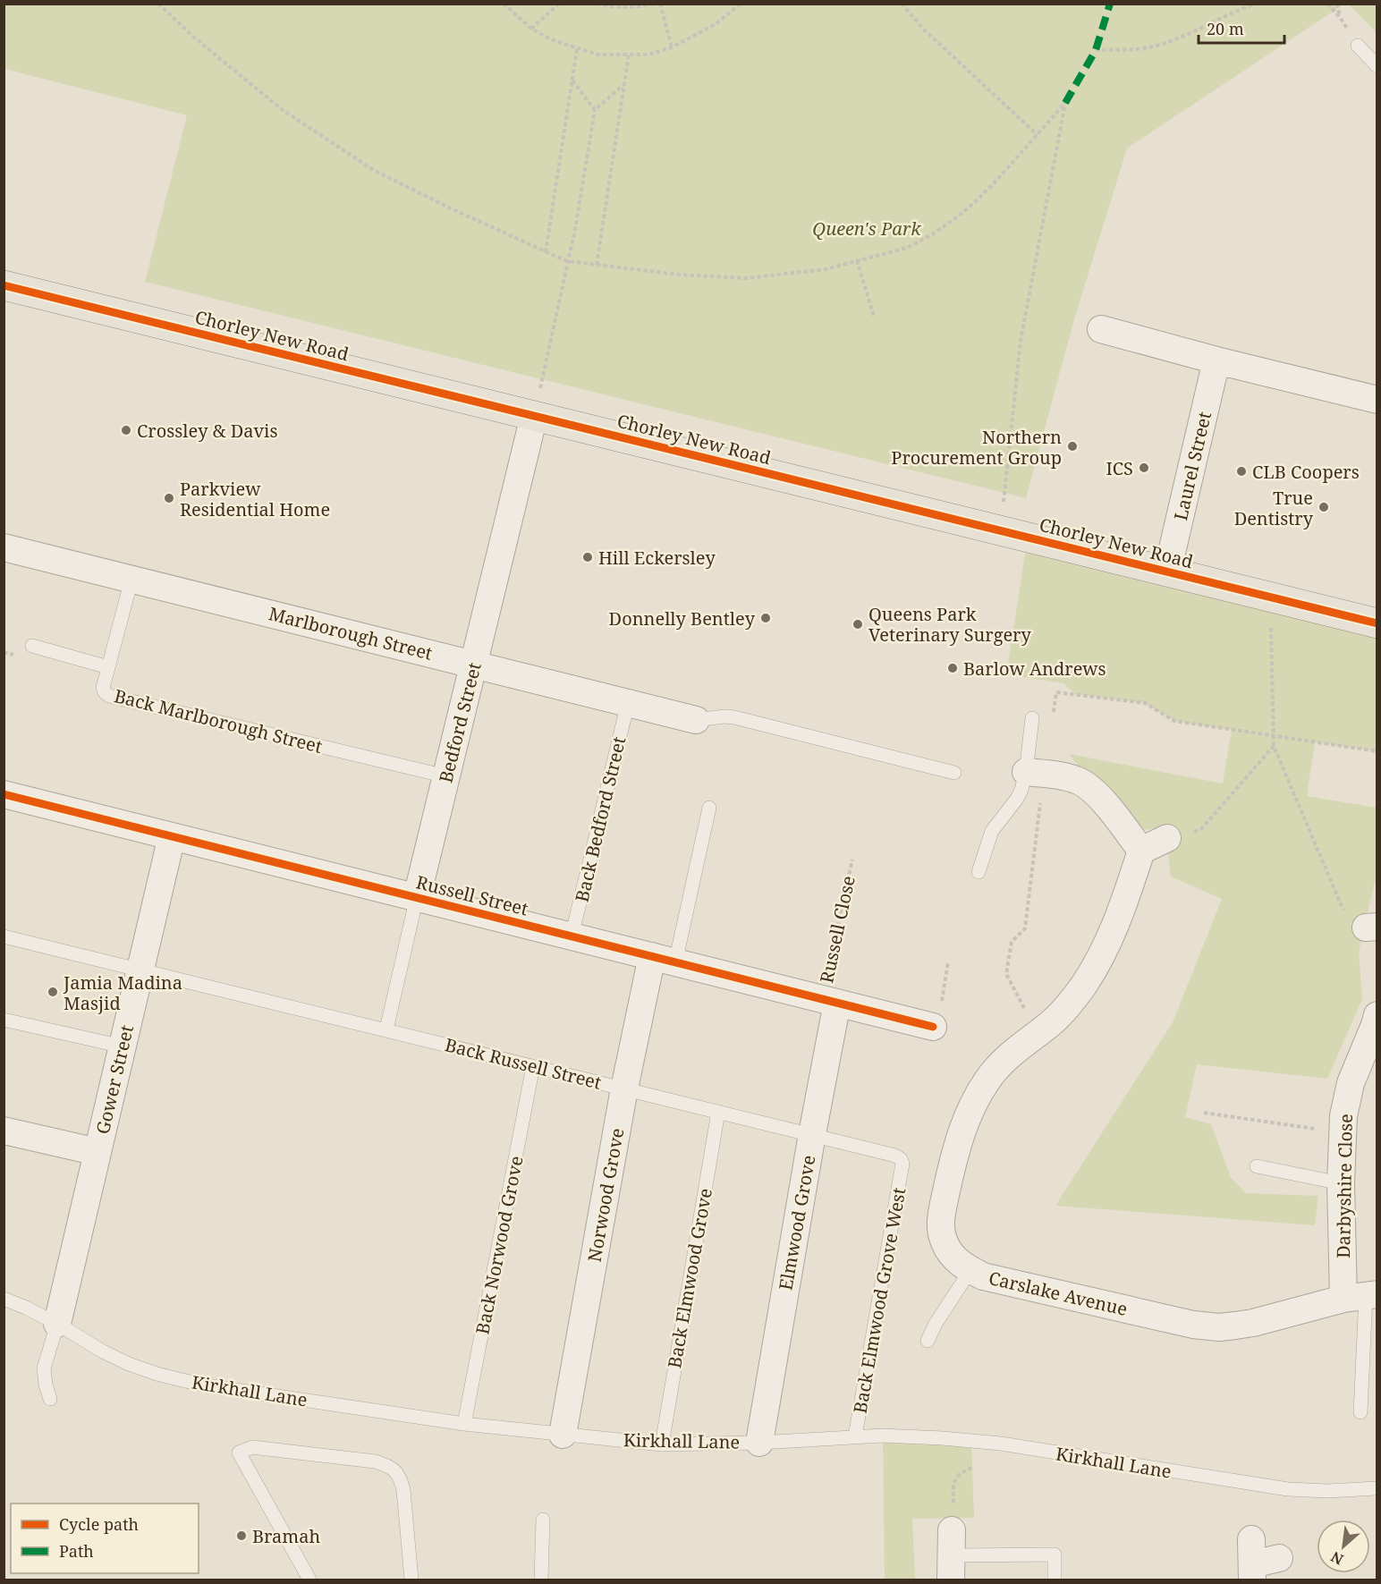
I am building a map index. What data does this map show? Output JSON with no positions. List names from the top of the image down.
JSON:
{
  "streets": {
    "main road": ["Chorley New Road"],
    "street": [
      "Laurel Street",
      "Marlborough Street",
      "Bedford Street",
      "Russell Street",
      "Gower Street",
      "Darbyshire Close",
      "Norwood Grove",
      "Elmwood Grove",
      "Carslake Avenue"
    ],
    "lane": [
      "Back Marlborough Street",
      "Back Bedford Street",
      "Back Russell Street",
      "Back Norwood Grove",
      "Back Elmwood Grove",
      "Back Elmwood Grove West",
      "Kirkhall Lane"
    ],
    "path": ["Russell Close"]
  },
  "crossings": [
    ["Chorley New Road", "Laurel Street"],
    ["Chorley New Road", "Bedford Street"],
    ["Marlborough Street", "Back Marlborough Street"],
    ["Marlborough Street", "Bedford Street"],
    ["Marlborough Street", "Back Bedford Street"],
    ["Back Marlborough Street", "Bedford Street"],
    ["Bedford Street", "Russell Street"],
    ["Bedford Street", "Back Russell Street"],
    ["Back Bedford Street", "Russell Street"],
    ["Russell Street", "Russell Close"],
    ["Russell Street", "Gower Street"],
    ["Russell Street", "Norwood Grove"],
    ["Russell Street", "Elmwood Grove"],
    ["Russell Close", "Elmwood Grove"],
    ["Back Russell Street", "Gower Street"],
    ["Back Russell Street", "Norwood Grove"],
    ["Back Russell Street", "Elmwood Grove"],
    ["Back Russell Street", "Back Norwood Grove"],
    ["Back Russell Street", "Back Elmwood Grove"],
    ["Back Russell Street", "Back Elmwood Grove West"],
    ["Gower Street", "Kirkhall Lane"],
    ["Darbyshire Close", "Carslake Avenue"],
    ["Norwood Grove", "Kirkhall Lane"],
    ["Elmwood Grove", "Kirkhall Lane"],
    ["Back Norwood Grove", "Kirkhall Lane"],
    ["Back Elmwood Grove", "Kirkhall Lane"],
    ["Back Elmwood Grove West", "Kirkhall Lane"]
  ],
  "parks": ["Queen's Park"],
  "places": [
    "Crossley & Davis",
    "Northern Procurement Group",
    "ICS",
    "CLB Coopers",
    "Parkview Residential Home",
    "True Dentistry",
    "Hill Eckersley",
    "Donnelly Bentley",
    "Queens Park Veterinary Surgery",
    "Barlow Andrews",
    "Jamia Madina Masjid",
    "Bramah"
  ],
  "legend": ["Cycle path", "Path"],
  "scale_bar": "20 m",
  "north": "bottom left"
}
